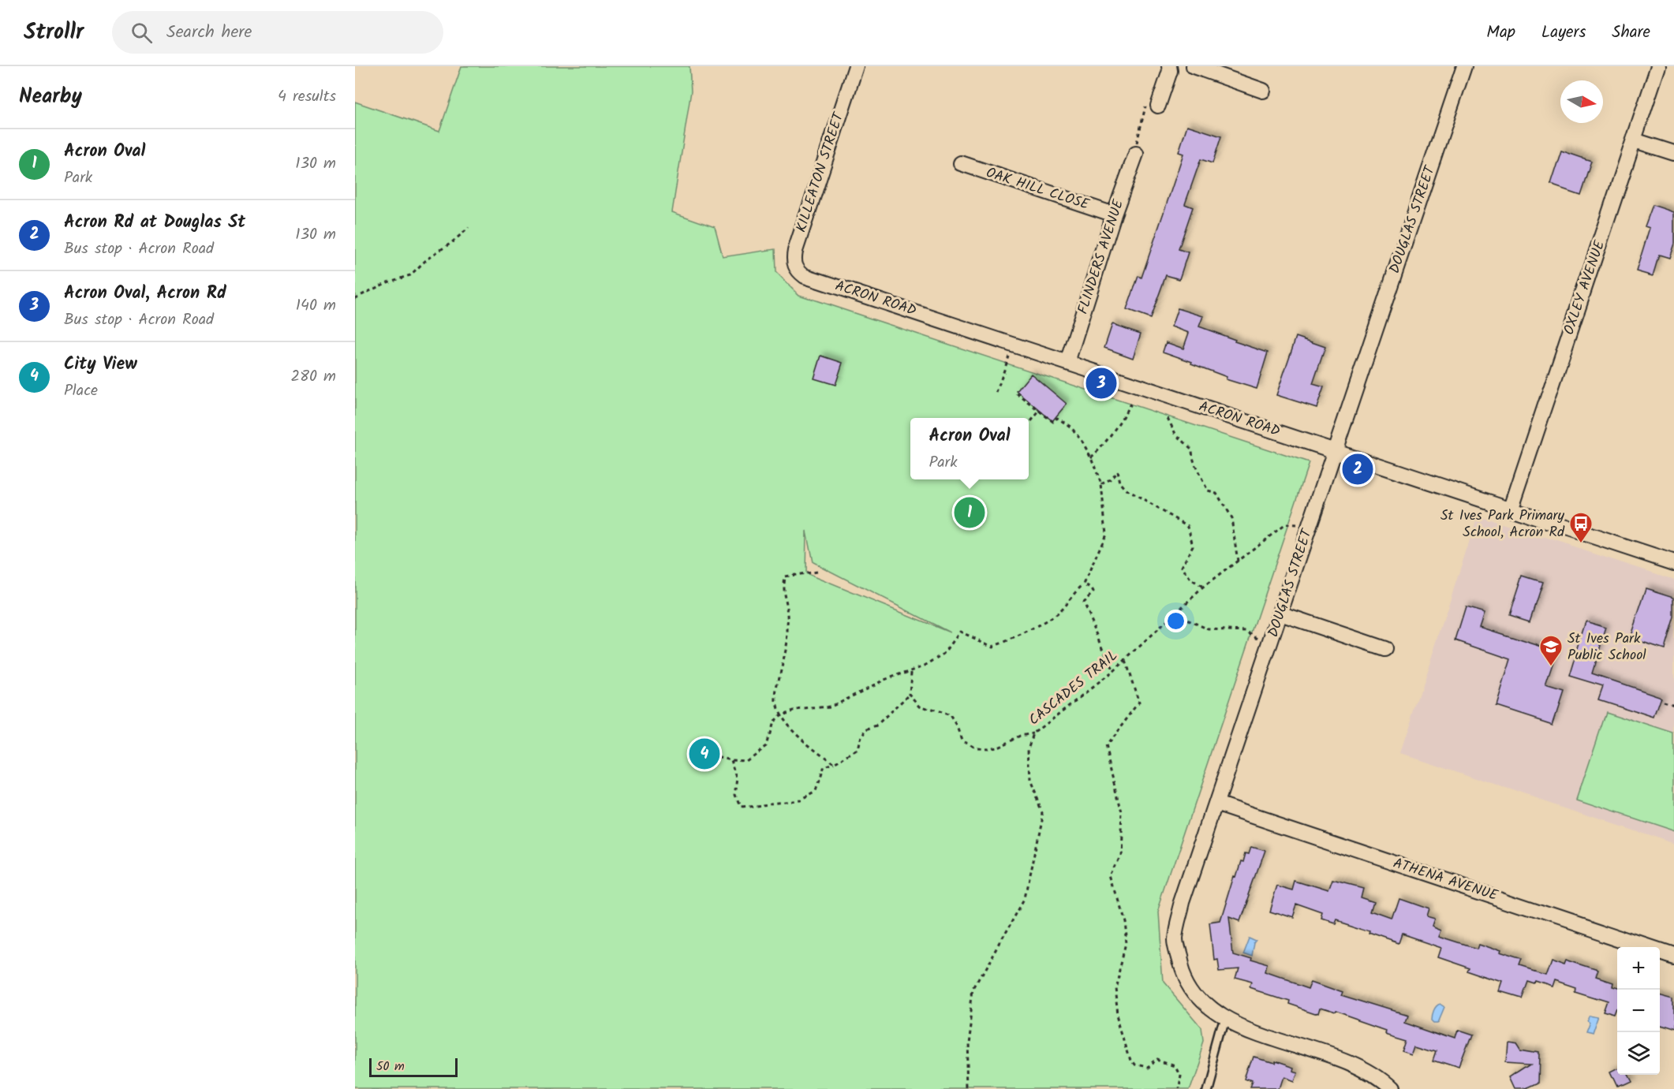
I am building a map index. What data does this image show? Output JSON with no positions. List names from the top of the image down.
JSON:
{
  "streets": {
    "street": [
      "KILLEATON STREET",
      "OAK HILL CLOSE",
      "DOUGLAS STREET",
      "FLINDERS AVENUE",
      "OXLEY AVENUE",
      "ACRON ROAD",
      "ATHENA AVENUE"
    ],
    "path": ["CASCADES TRAIL"]
  },
  "crossings": [
    ["KILLEATON STREET", "ACRON ROAD"],
    ["OAK HILL CLOSE", "FLINDERS AVENUE"],
    ["DOUGLAS STREET", "ACRON ROAD"],
    ["DOUGLAS STREET", "CASCADES TRAIL"],
    ["DOUGLAS STREET", "ATHENA AVENUE"],
    ["FLINDERS AVENUE", "ACRON ROAD"],
    ["OXLEY AVENUE", "ACRON ROAD"]
  ],
  "places": {
    "bus stop": ["St Ives Park Primary School, Acron Rd"],
    "school or university": ["St Ives Park Public School"]
  },
  "scale_bar": "50 m",
  "north": "right",
  "page": {
    "header": "Strollr",
    "search": "Search here",
    "nav": ["Map", "Layers", "Share"],
    "heading": ["Nearby", "4 results"],
    "list": [
      {
        "mark": "1",
        "name": "Acron Oval",
        "note": "Park",
        "value": "130 m"
      },
      {
        "mark": "2",
        "name": "Acron Rd at Douglas St",
        "note": "Bus stop · Acron Road",
        "value": "130 m"
      },
      {
        "mark": "3",
        "name": "Acron Oval, Acron Rd",
        "note": "Bus stop · Acron Road",
        "value": "140 m"
      },
      {
        "mark": "4",
        "name": "City View",
        "note": "Place",
        "value": "280 m"
      }
    ],
    "pins": [
      "3",
      "2",
      "1",
      "4"
    ],
    "popup": ["Acron Oval", "Park"],
    "map_buttons": ["+", "−"],
    "scale": "50 m"
  }
}
